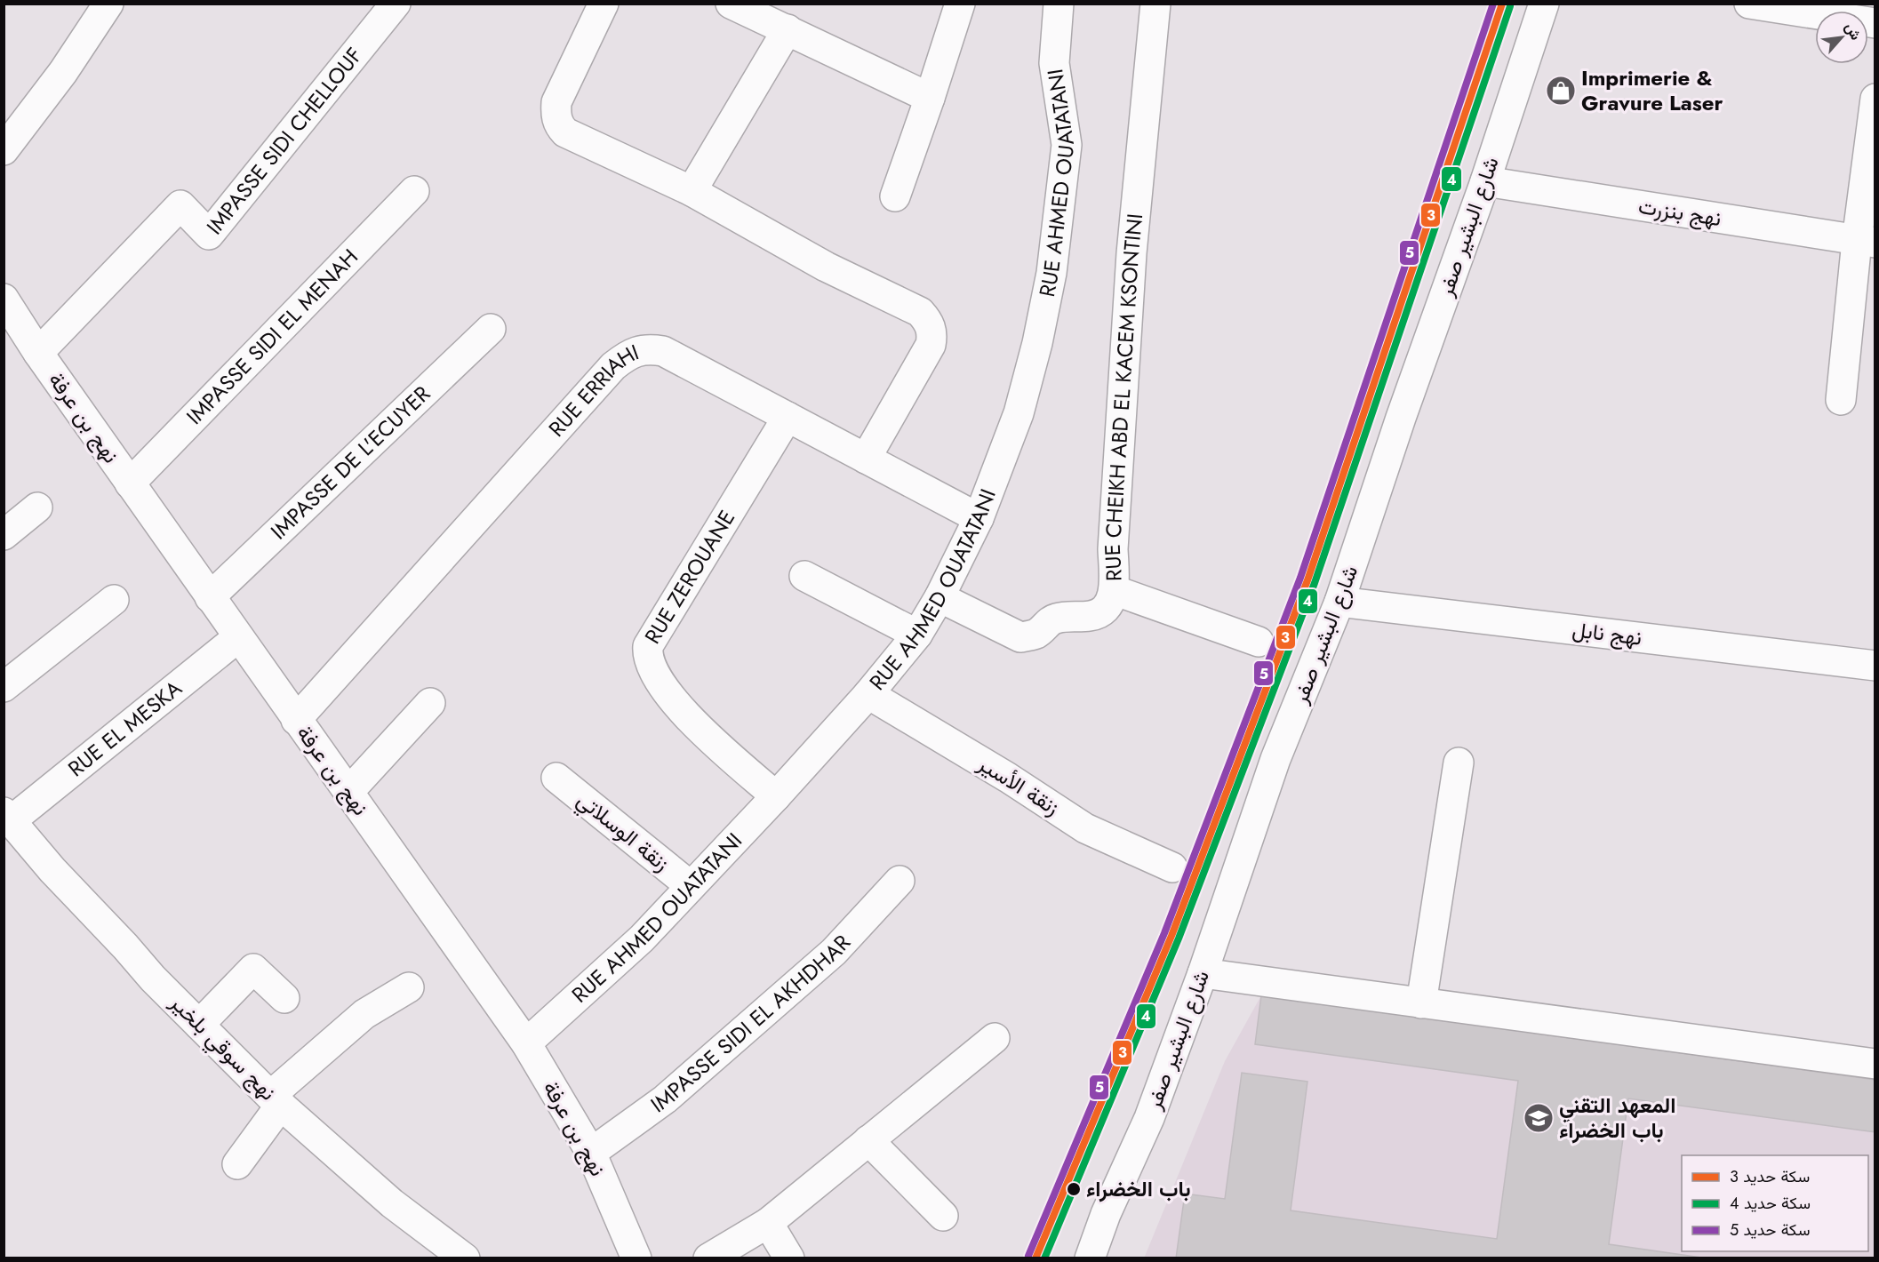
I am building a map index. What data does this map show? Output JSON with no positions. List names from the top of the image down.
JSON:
{
  "streets": {
    "street": [
      "IMPASSE SIDI CHELLOUF",
      "RUE AHMED OUATATANI",
      "نهج بنزرت",
      "شارع البشير صفر",
      "IMPASSE SIDI EL MENAH",
      "RUE ERRIAHI",
      "RUE CHEIKH ABD EL KACEM KSONTINI",
      "نهج بن عرفة",
      "IMPASSE DE L'ECUYER",
      "RUE ZEROUANE",
      "نهج نابل",
      "RUE EL MESKA",
      "زنقة الأسير",
      "زنقة الوسلاتي",
      "IMPASSE SIDI EL AKHDHAR",
      "نهج سوقي بلخير"
    ]
  },
  "crossings": [
    ["IMPASSE SIDI CHELLOUF", "نهج بن عرفة"],
    ["RUE AHMED OUATATANI", "RUE ERRIAHI"],
    ["RUE AHMED OUATATANI", "RUE CHEIKH ABD EL KACEM KSONTINI"],
    ["RUE AHMED OUATATANI", "نهج بن عرفة"],
    ["RUE AHMED OUATATANI", "RUE ZEROUANE"],
    ["RUE AHMED OUATATANI", "زنقة الأسير"],
    ["RUE AHMED OUATATANI", "زنقة الوسلاتي"],
    ["نهج بنزرت", "شارع البشير صفر"],
    ["شارع البشير صفر", "نهج نابل"],
    ["IMPASSE SIDI EL MENAH", "نهج بن عرفة"],
    ["RUE ERRIAHI", "نهج بن عرفة"],
    ["RUE ERRIAHI", "RUE ZEROUANE"],
    ["نهج بن عرفة", "IMPASSE DE L'ECUYER"],
    ["نهج بن عرفة", "RUE EL MESKA"],
    ["نهج بن عرفة", "IMPASSE SIDI EL AKHDHAR"],
    ["RUE EL MESKA", "نهج سوقي بلخير"]
  ],
  "places": {
    "shop": ["Imprimerie & Gravure Laser"],
    "school or university": ["المعهد التقني باب الخضراء"],
    "other": ["باب الخضراء"]
  },
  "lines": ["rail line 3", "rail line 5", "rail line 4"],
  "legend": ["سكة حديد 3", "سكة حديد 4", "سكة حديد 5"],
  "north": "top right"
}
